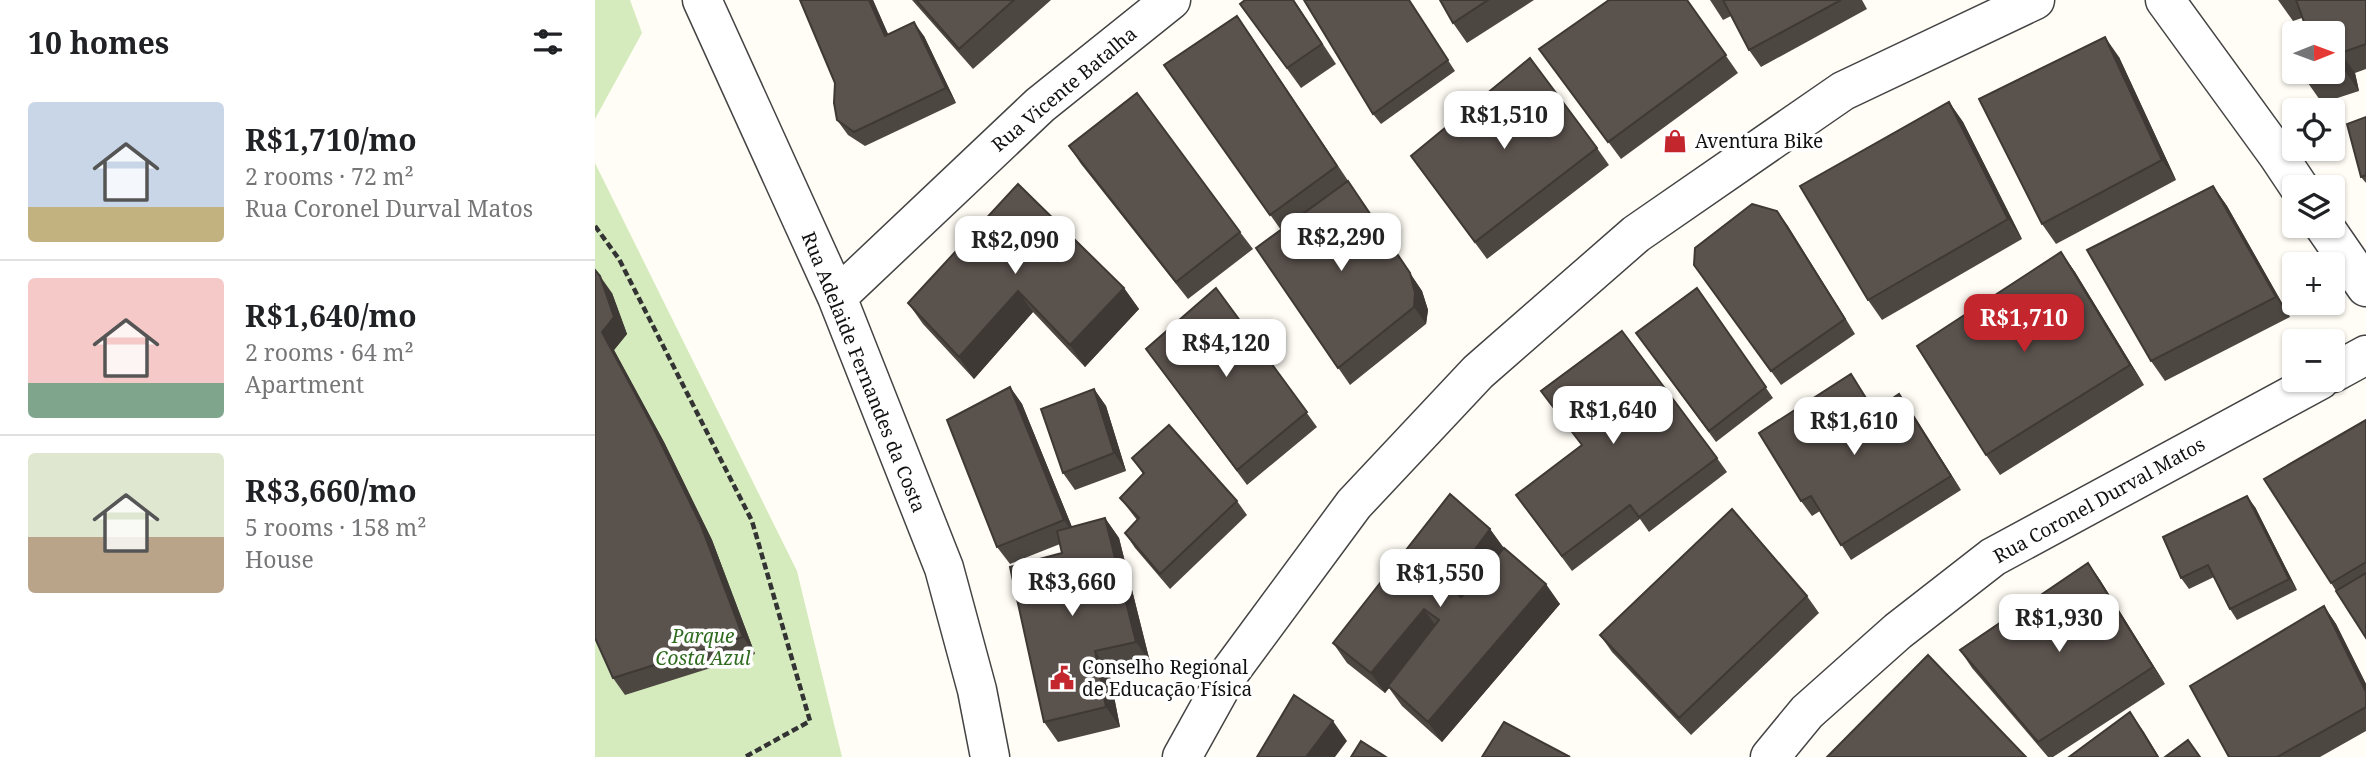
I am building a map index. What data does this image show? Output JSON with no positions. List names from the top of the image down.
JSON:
{
  "streets": {
    "street": ["Rua Vicente Batalha", "Rua Adelaide Fernandes da Costa", "Rua Coronel Durval Matos"]
  },
  "crossings": [
    ["Rua Vicente Batalha", "Rua Adelaide Fernandes da Costa"]
  ],
  "parks": ["Parque Costa Azul"],
  "places": {
    "shop": ["Aventura Bike"],
    "public building": ["Conselho Regional de Educação Física"]
  },
  "north": "right",
  "page": {
    "heading": "10 homes",
    "map_buttons": ["+", "−"],
    "list": [
      {
        "name": "R$1,710/mo",
        "note": "2 rooms · 72 m² · Rua Coronel Durval Matos"
      },
      {
        "name": "R$1,640/mo",
        "note": "2 rooms · 64 m² · Apartment"
      },
      {
        "name": "R$3,660/mo",
        "note": "5 rooms · 158 m² · House"
      }
    ],
    "price": [
      "R$1,510",
      "R$2,290",
      "R$2,090",
      "R$1,710",
      "R$4,120",
      "R$1,640",
      "R$1,610",
      "R$1,550",
      "R$3,660",
      "R$1,930"
    ]
  }
}
